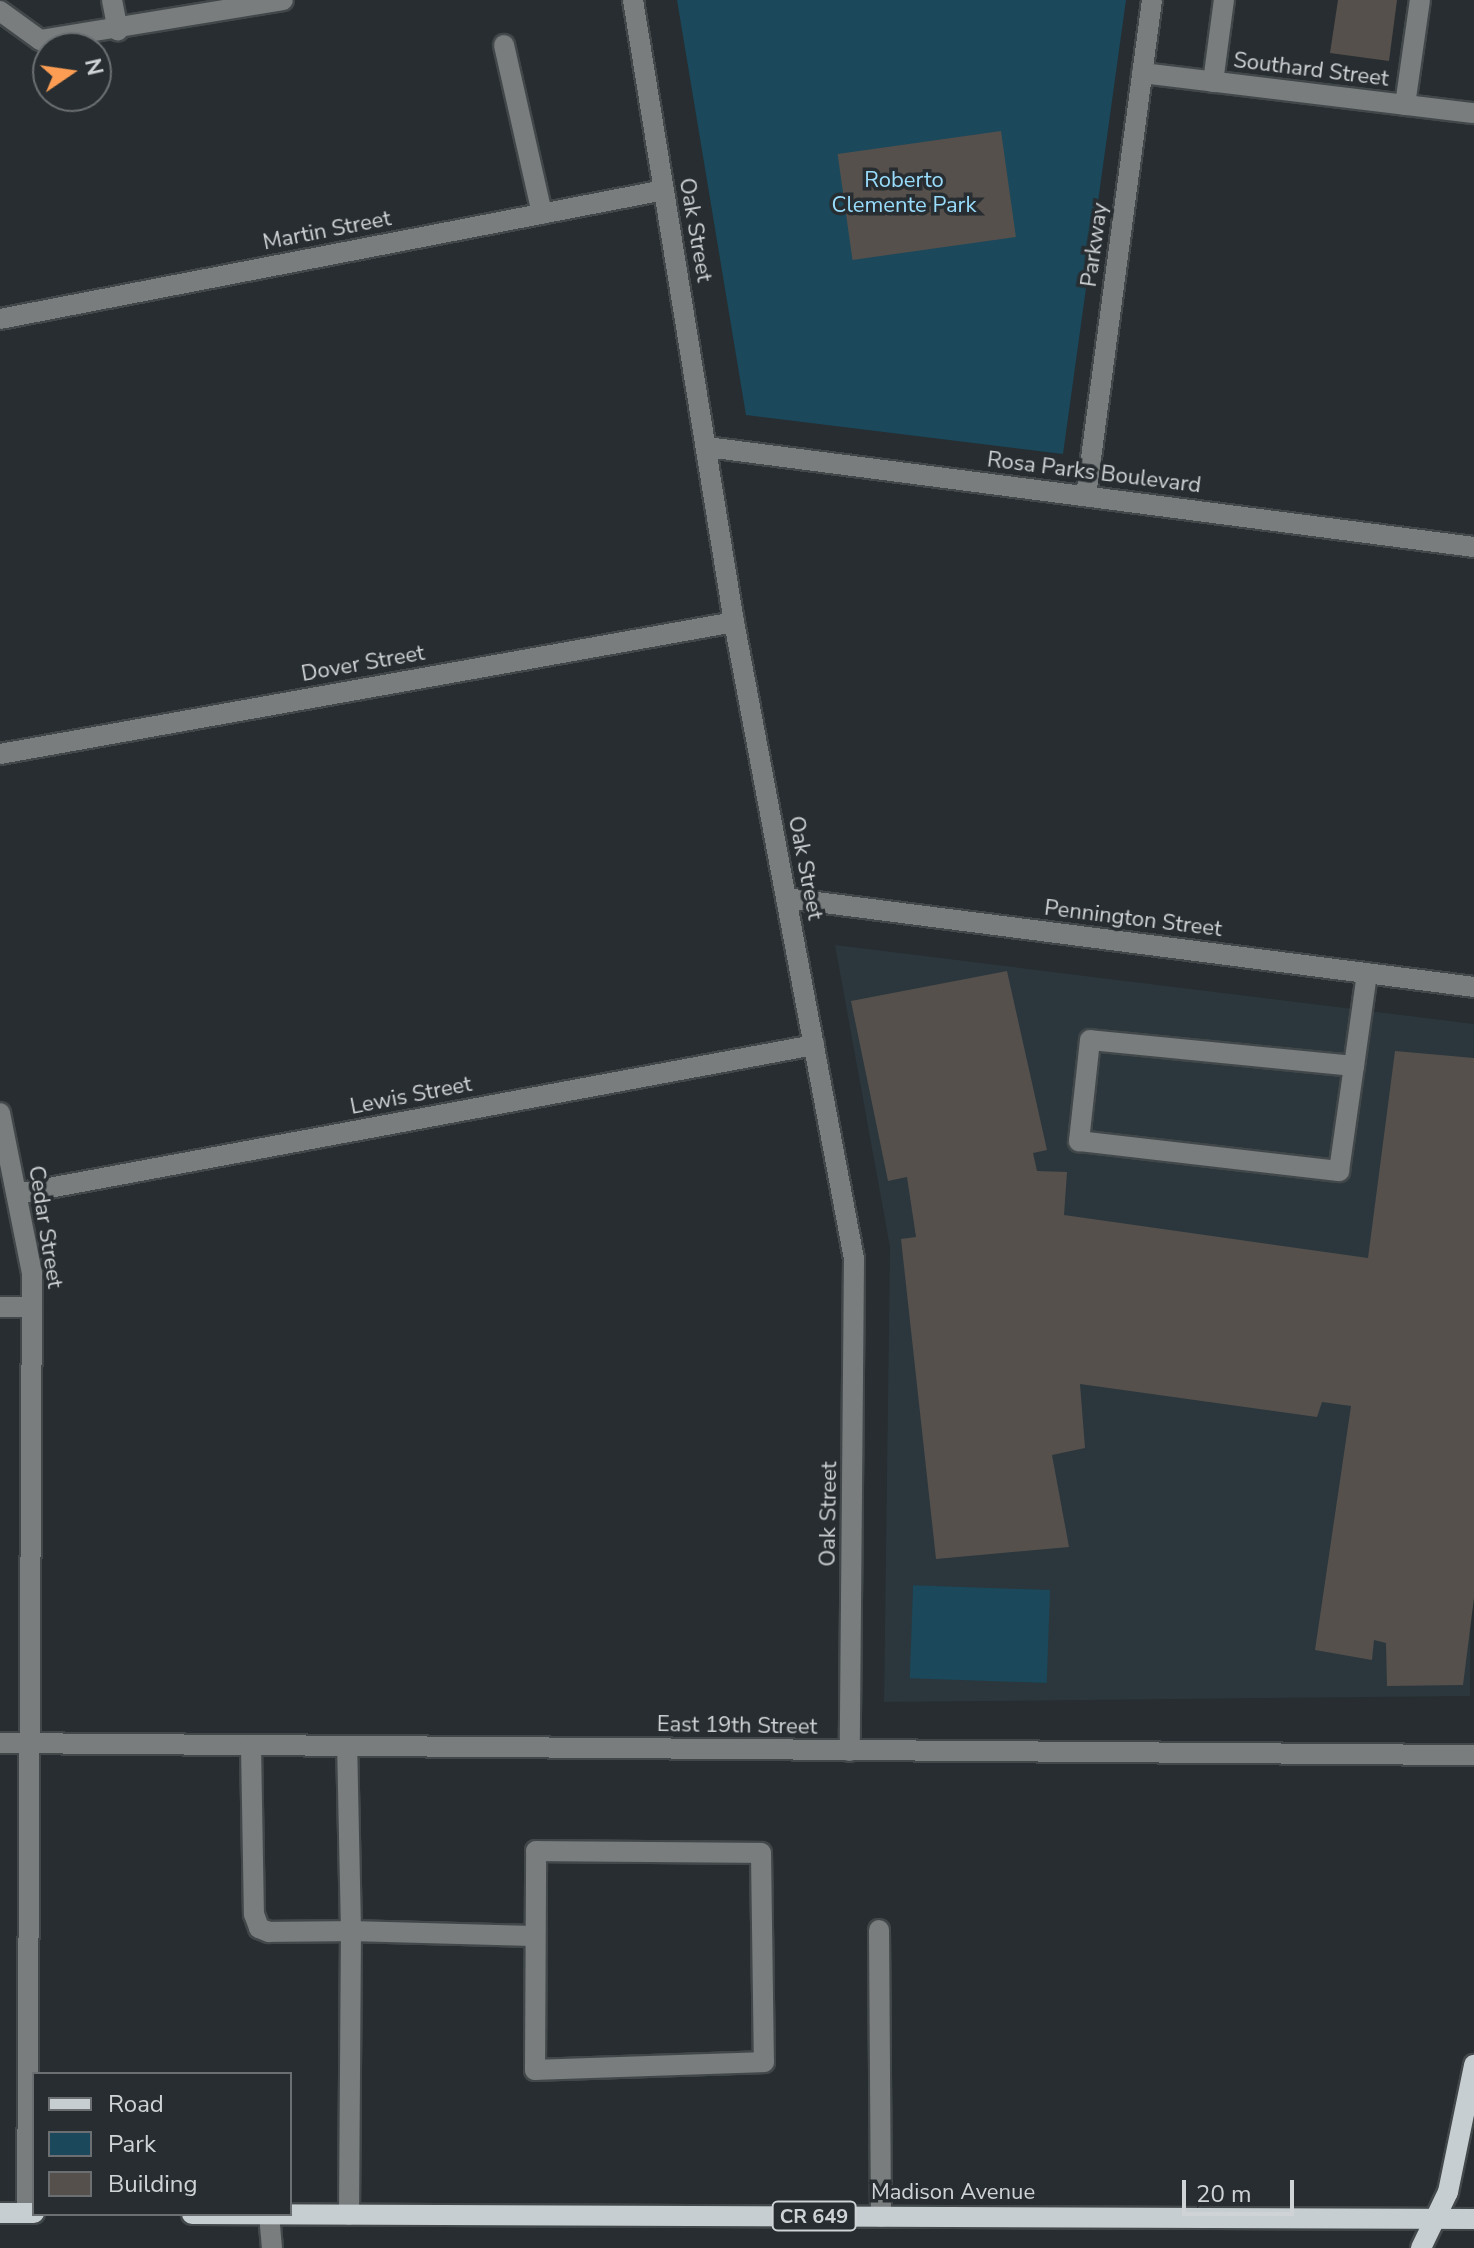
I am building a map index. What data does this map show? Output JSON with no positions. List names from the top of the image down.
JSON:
{
  "streets": {
    "main road": ["Madison Avenue", "CR 649"],
    "street": [
      "Southard Street",
      "Oak Street",
      "Martin Street",
      "Parkway",
      "Rosa Parks Boulevard",
      "Dover Street",
      "Pennington Street",
      "Lewis Street",
      "Cedar Street",
      "East 19th Street"
    ]
  },
  "crossings": [
    ["Southard Street", "Parkway"],
    ["Oak Street", "Martin Street"],
    ["Oak Street", "Rosa Parks Boulevard"],
    ["Oak Street", "Dover Street"],
    ["Oak Street", "Pennington Street"],
    ["Oak Street", "Lewis Street"],
    ["Oak Street", "East 19th Street"],
    ["Parkway", "Rosa Parks Boulevard"],
    ["Lewis Street", "Cedar Street"],
    ["Cedar Street", "East 19th Street"]
  ],
  "parks": ["Roberto Clemente Park"],
  "legend": ["Road", "Park", "Building"],
  "scale_bar": "20 m",
  "north": "right"
}
